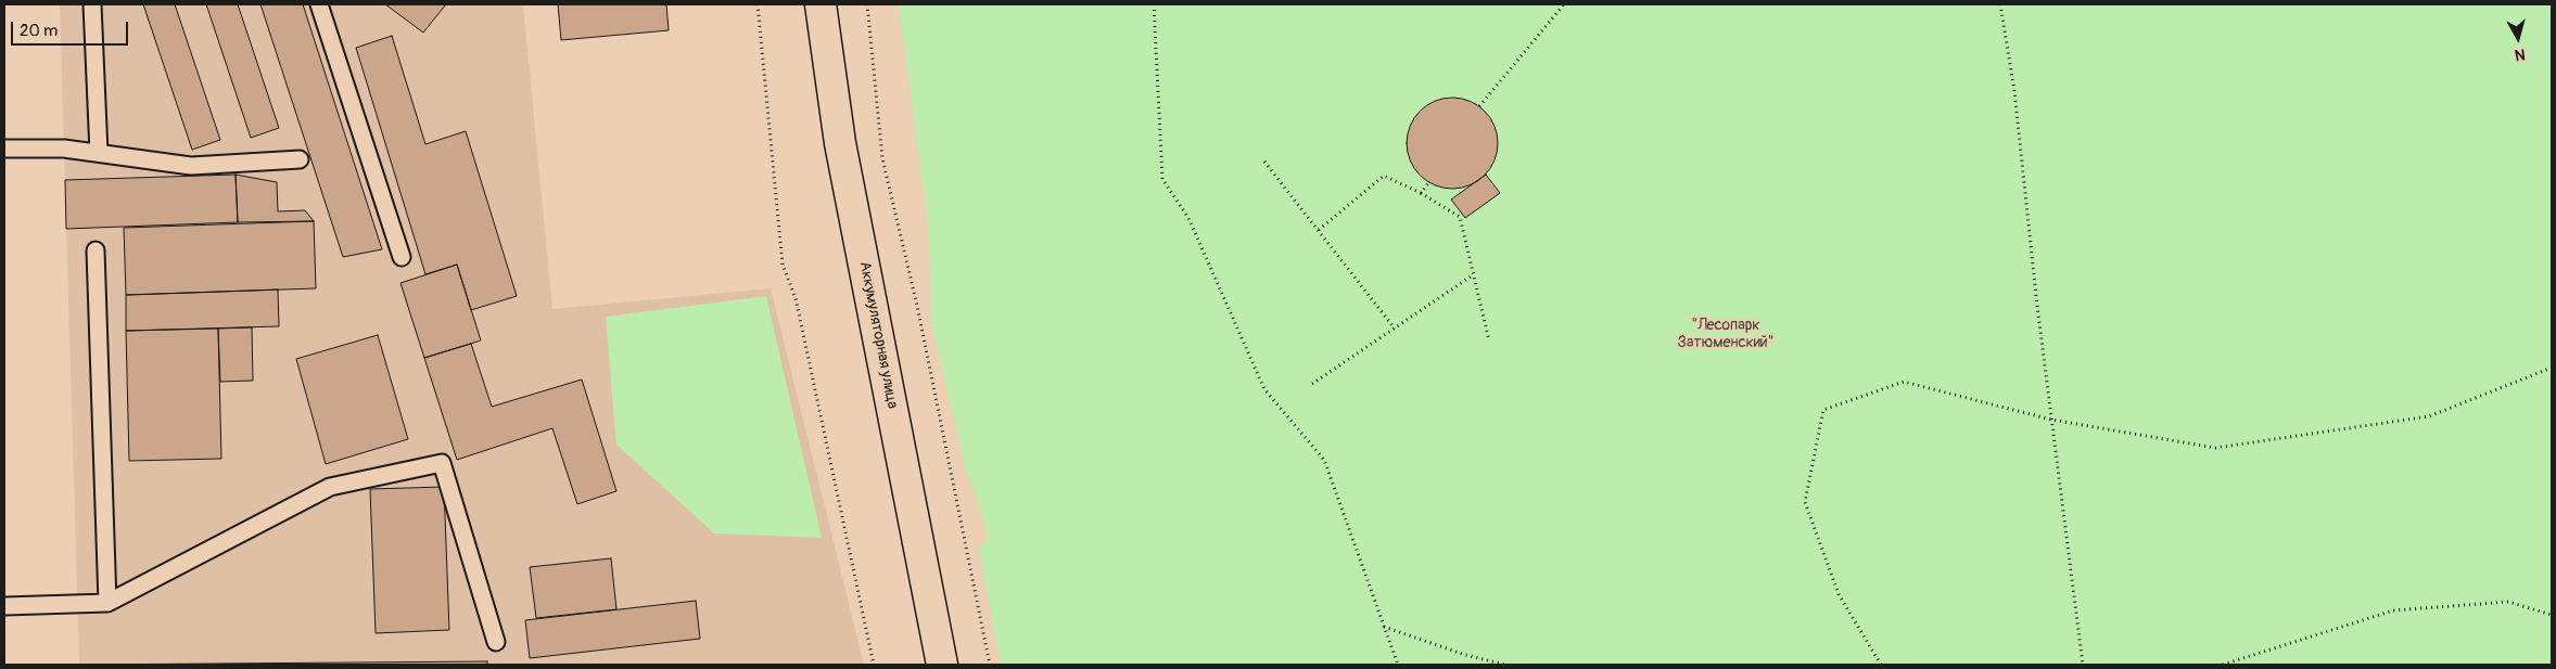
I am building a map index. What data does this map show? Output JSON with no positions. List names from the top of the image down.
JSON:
{
  "streets": {
    "street": ["Аккумуляторная улица"]
  },
  "parks": ["\"Лесопарк Затюменский\""],
  "scale_bar": "20 m",
  "north": "bottom"
}
